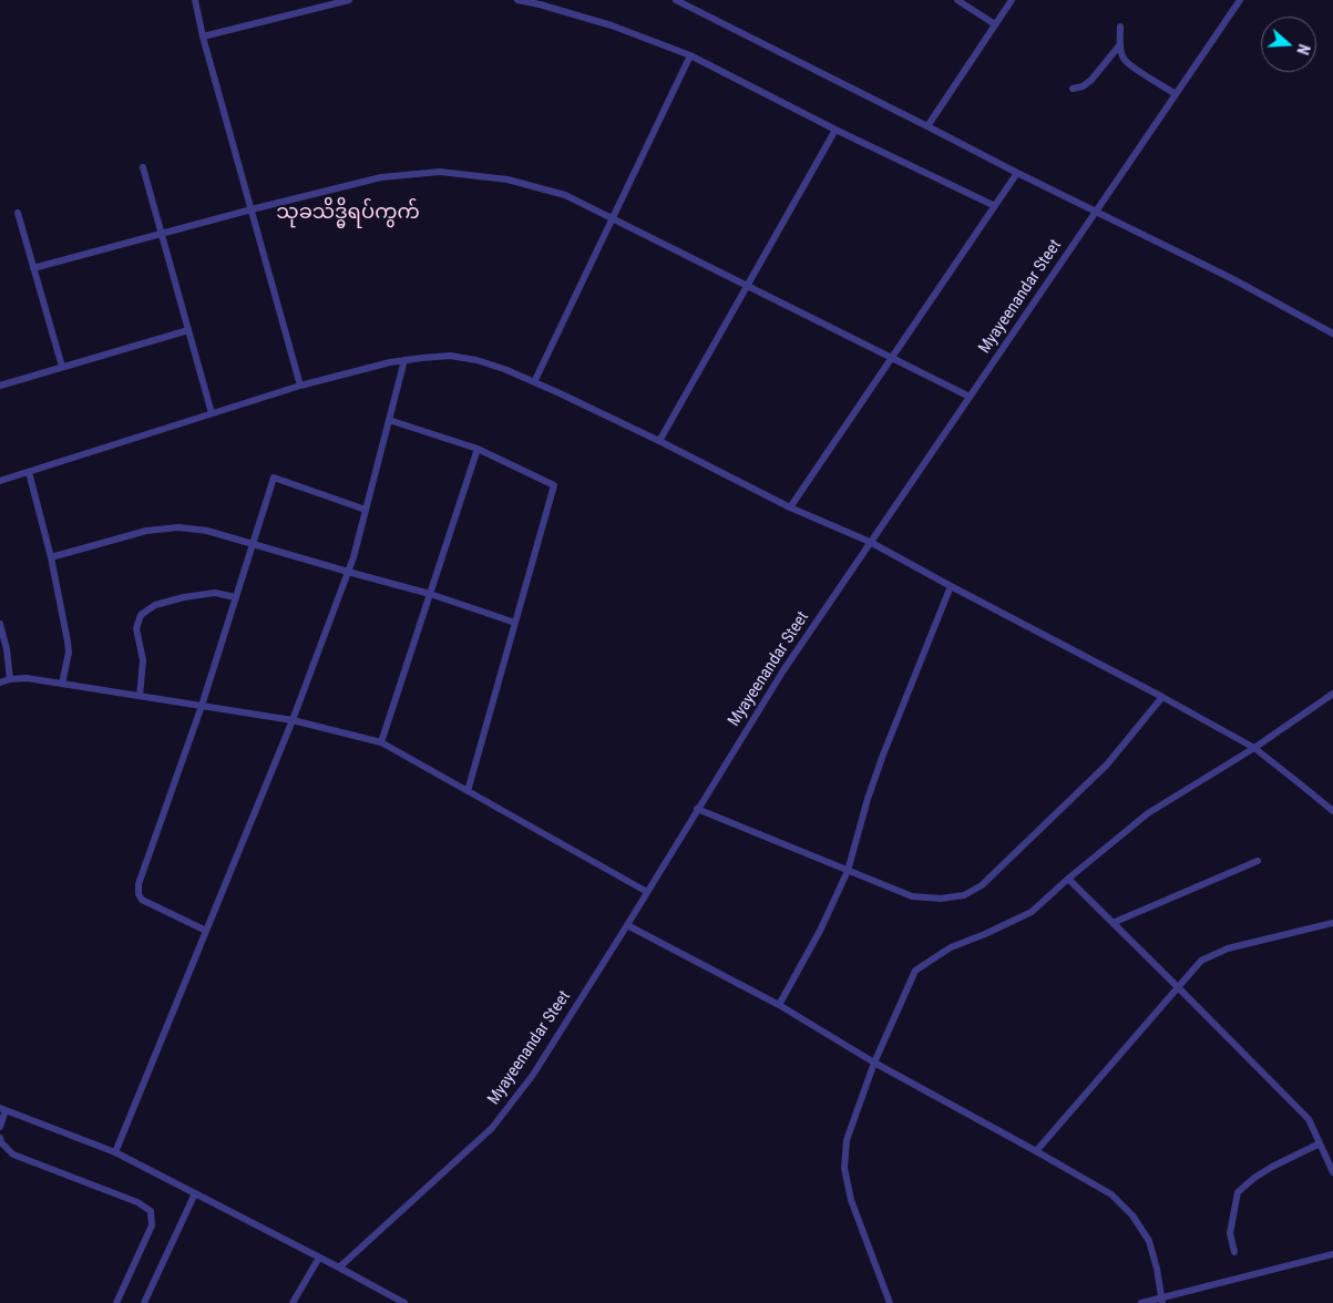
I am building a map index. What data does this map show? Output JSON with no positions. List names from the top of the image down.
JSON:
{
  "streets": {
    "street": ["Myayeenandar Steet"]
  },
  "districts": ["သုခသိဒ္ဓိရပ်ကွက်"],
  "north": "right"
}
